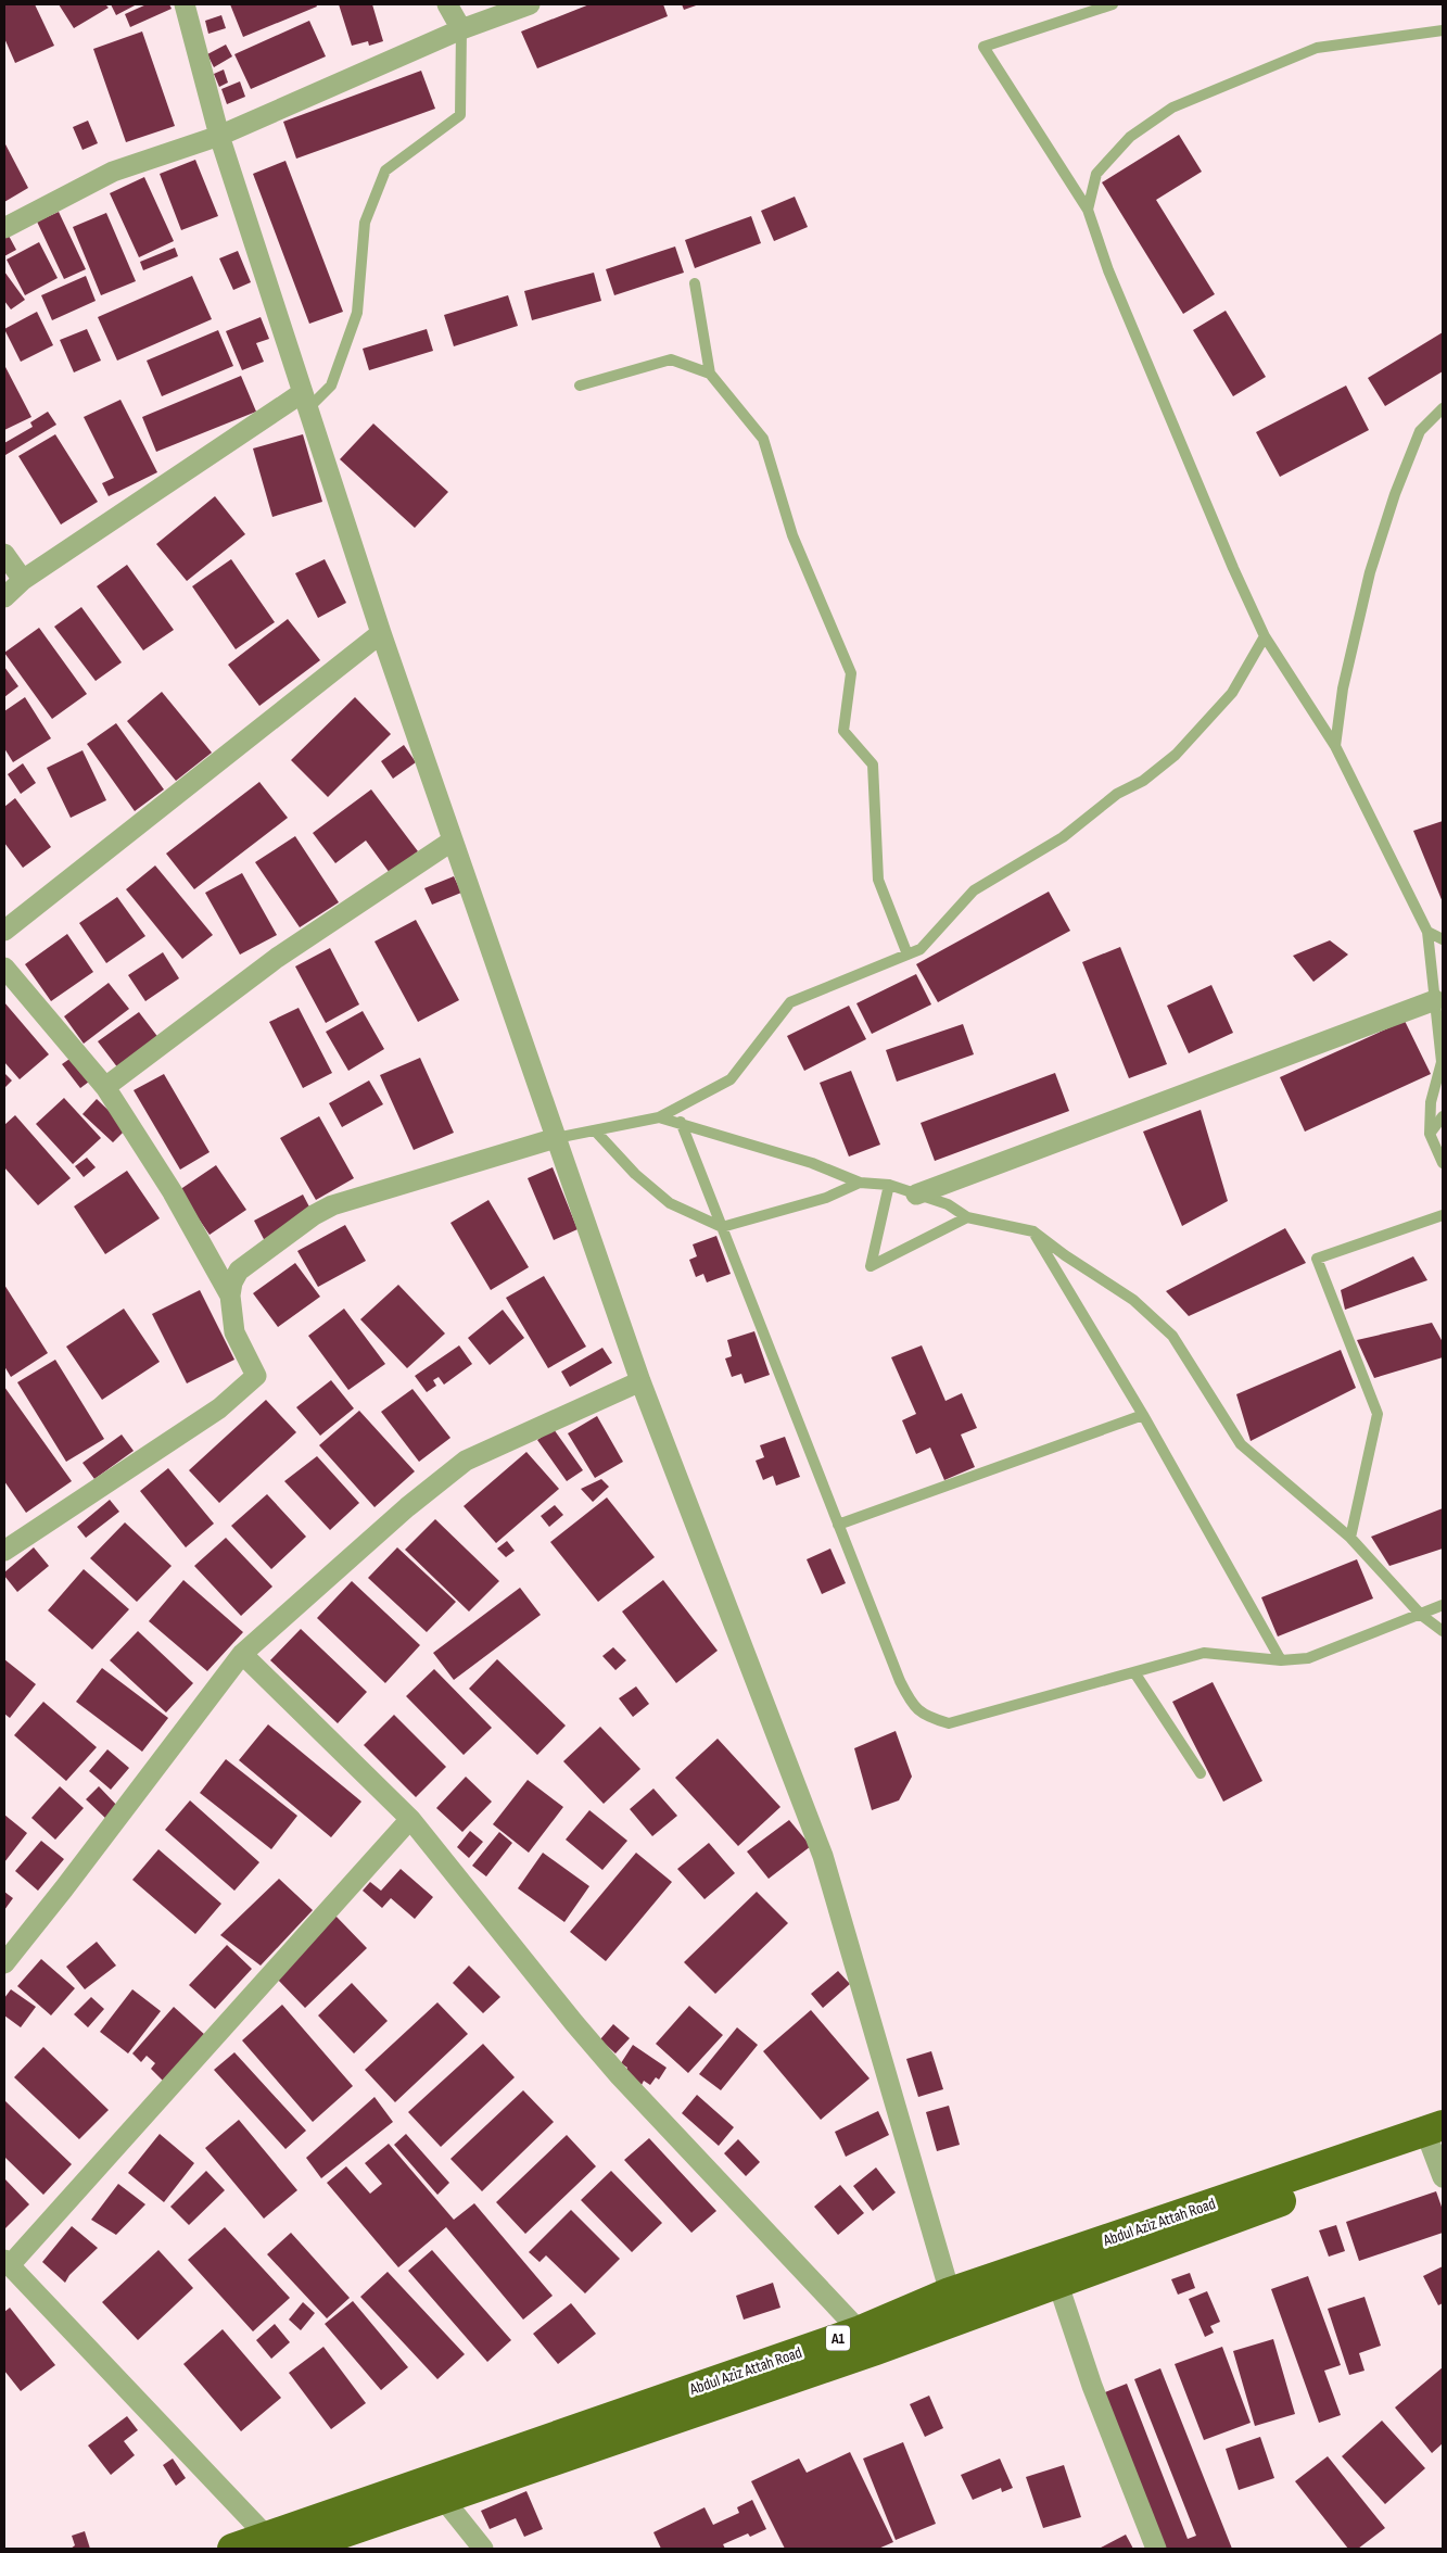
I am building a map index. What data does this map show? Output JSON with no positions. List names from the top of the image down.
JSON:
{
  "streets": {
    "highway": ["Abdul Aziz Attah Road", "A1"]
  }
}
